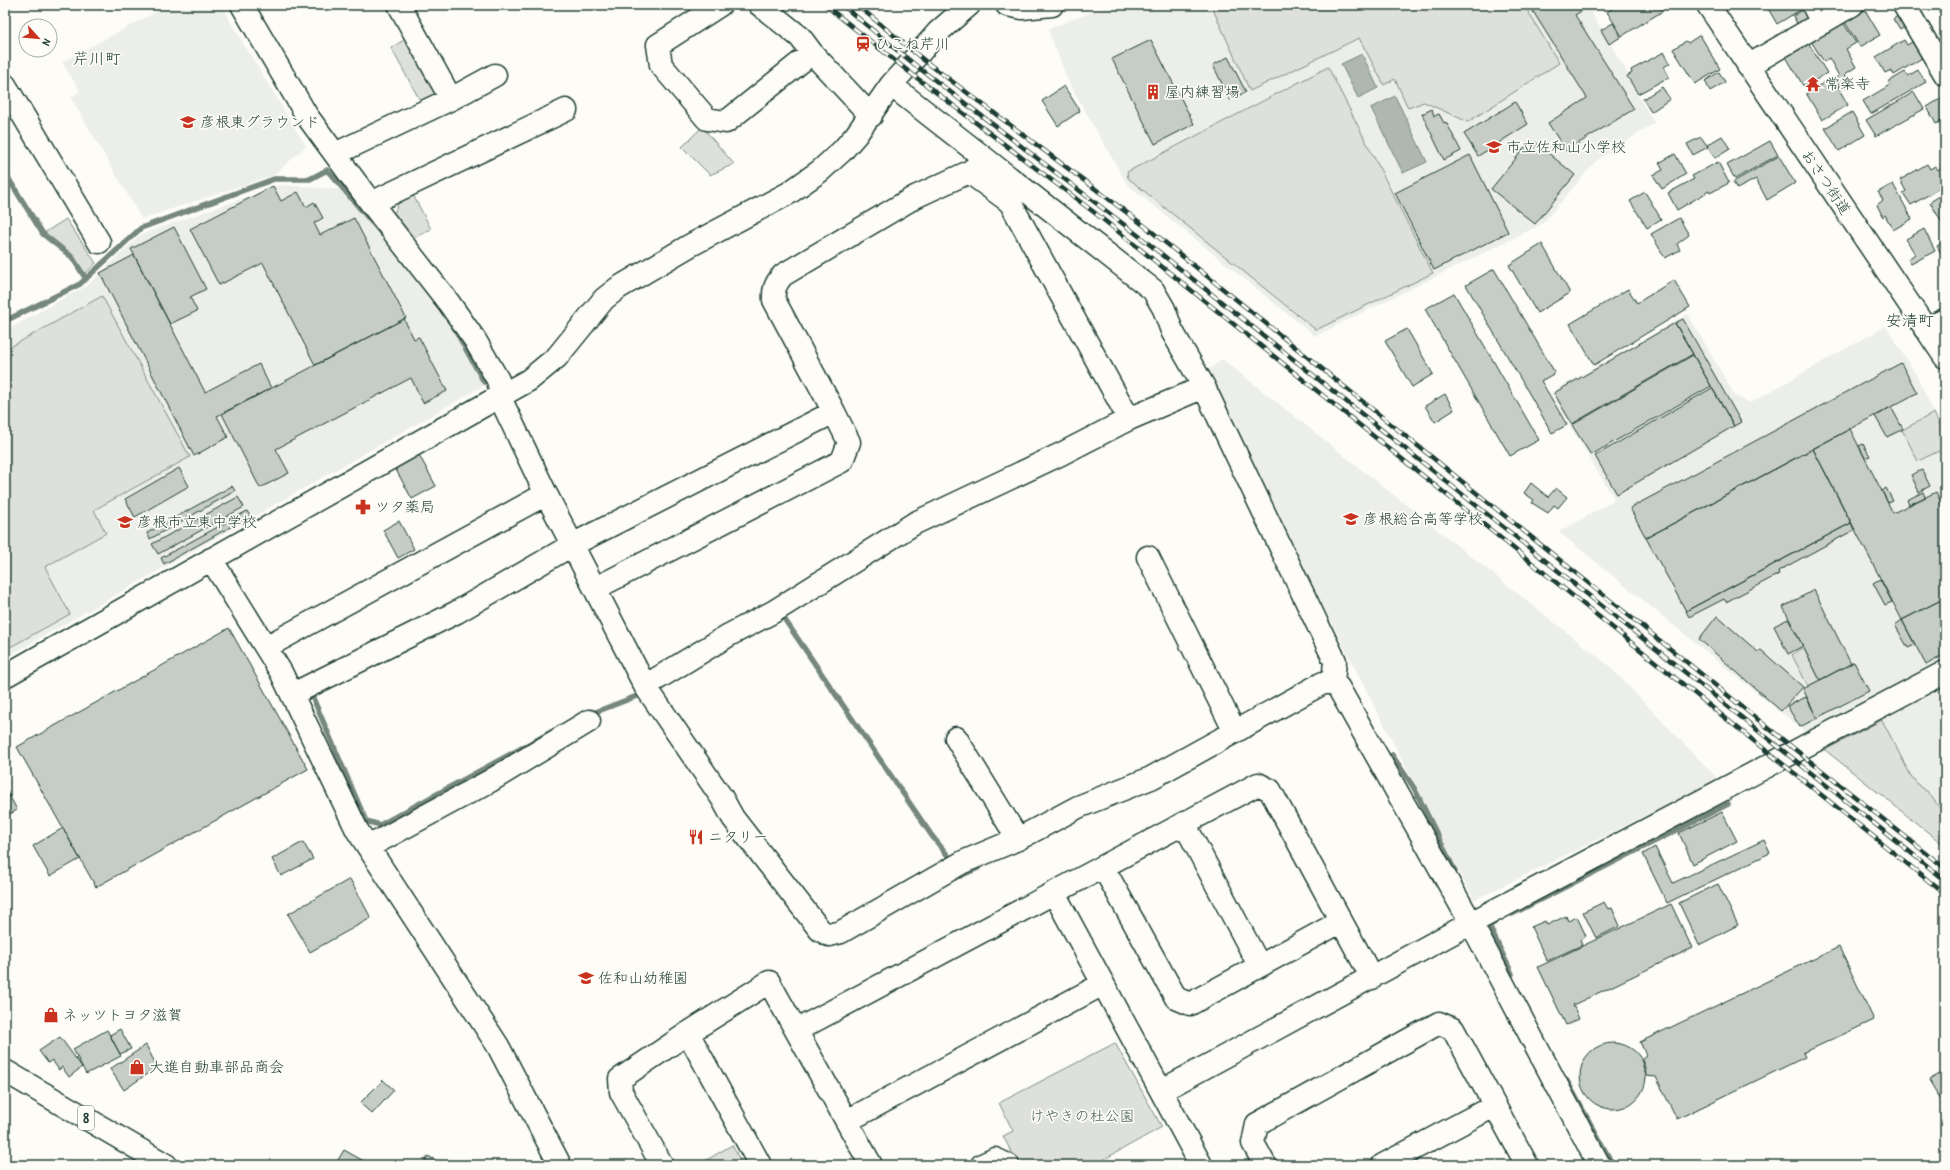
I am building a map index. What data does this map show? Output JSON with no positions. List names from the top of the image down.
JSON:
{
  "streets": {
    "main road": ["おさつ街道", "8"]
  },
  "districts": ["芹川町", "安清町"],
  "parks": ["けやきの杜公園"],
  "places": {
    "station": ["ひこね芹川"],
    "temple": ["常楽寺"],
    "building": ["屋内練習場"],
    "school or university": [
      "彦根東グラウンド",
      "市立佐和山小学校",
      "彦根総合高等学校",
      "彦根市立東中学校",
      "佐和山幼稚園"
    ],
    "pharmacy": ["ツタ薬局"],
    "restaurant": ["ニタリー"],
    "shop": ["ネッツトヨタ滋賀", "大進自動車部品商会"]
  },
  "north": "bottom right"
}
